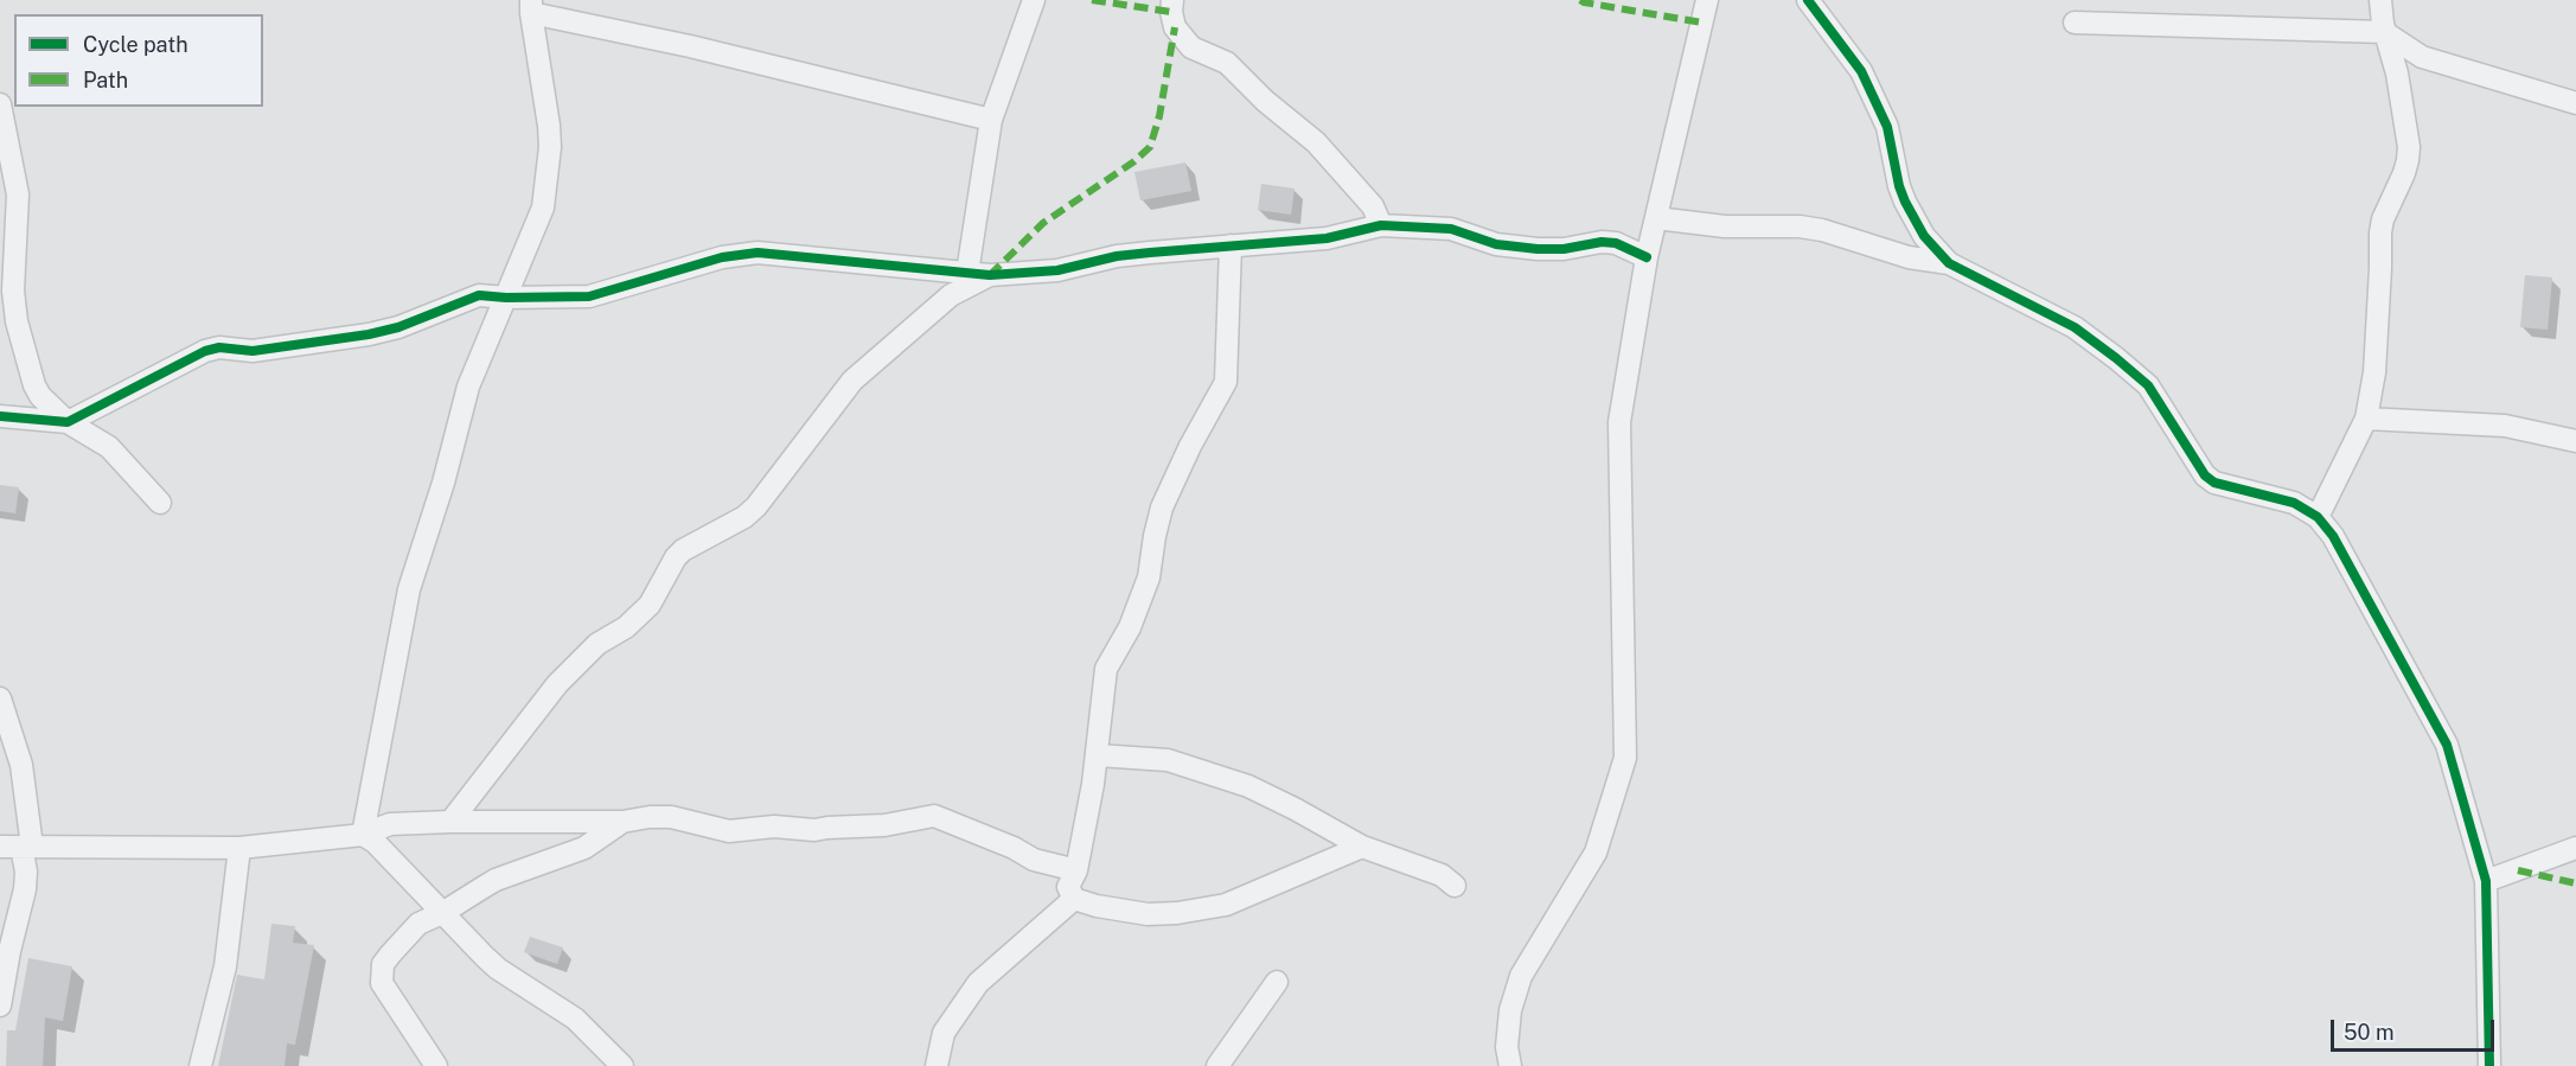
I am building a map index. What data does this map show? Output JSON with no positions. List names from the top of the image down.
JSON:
{
  "legend": ["Cycle path", "Path"],
  "scale_bar": "50 m"
}
